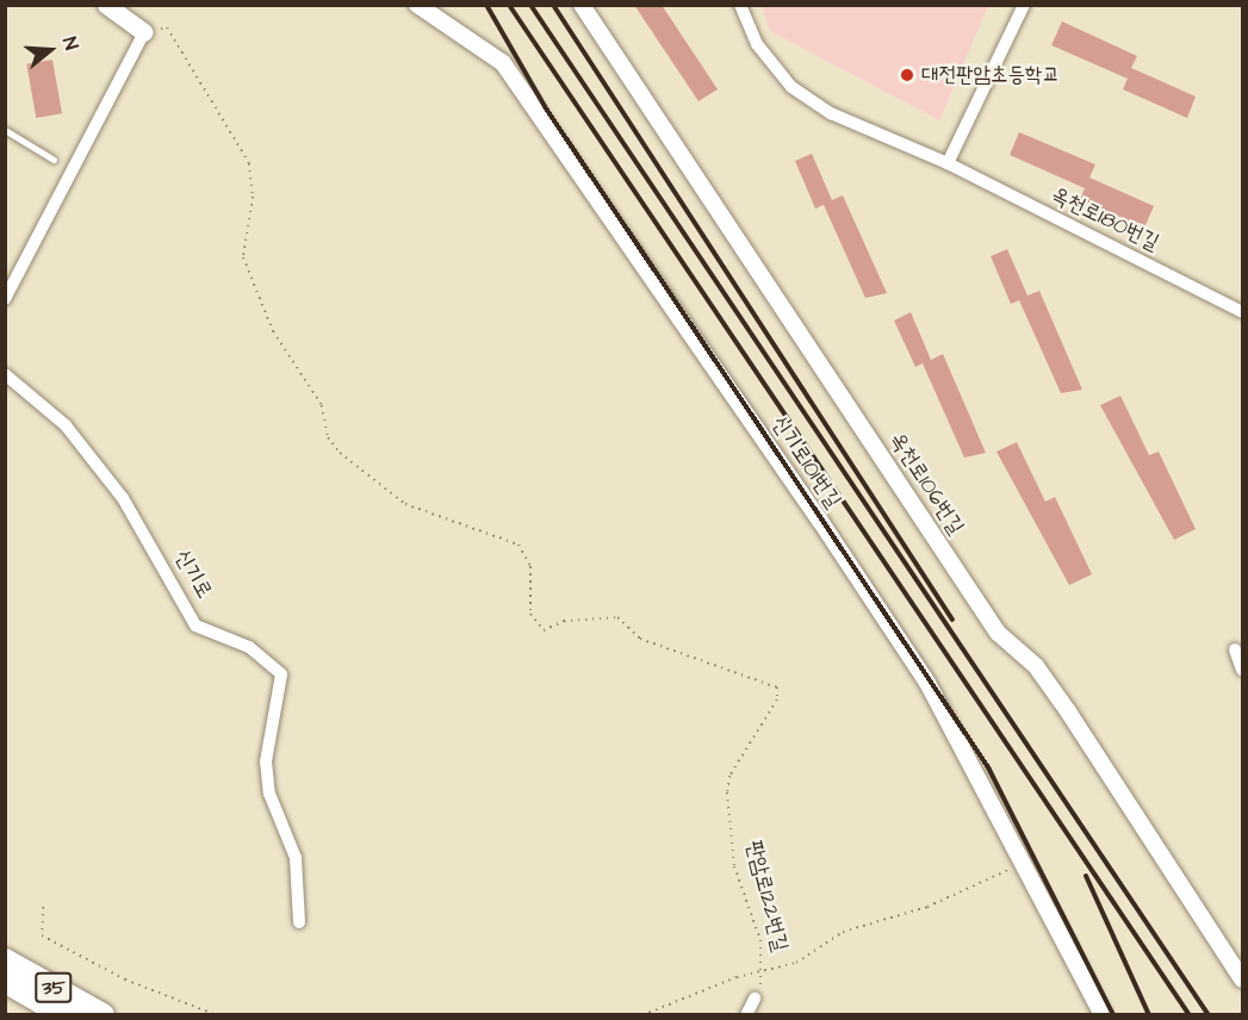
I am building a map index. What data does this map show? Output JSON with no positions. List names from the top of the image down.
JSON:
{
  "streets": {
    "highway": ["35"],
    "street": [
      "옥천로180번길",
      "신기로101번길",
      "옥천로106번길",
      "신기로"
    ],
    "path": ["판암로122번길"]
  },
  "places": ["대전판암초등학교"],
  "north": "right"
}
